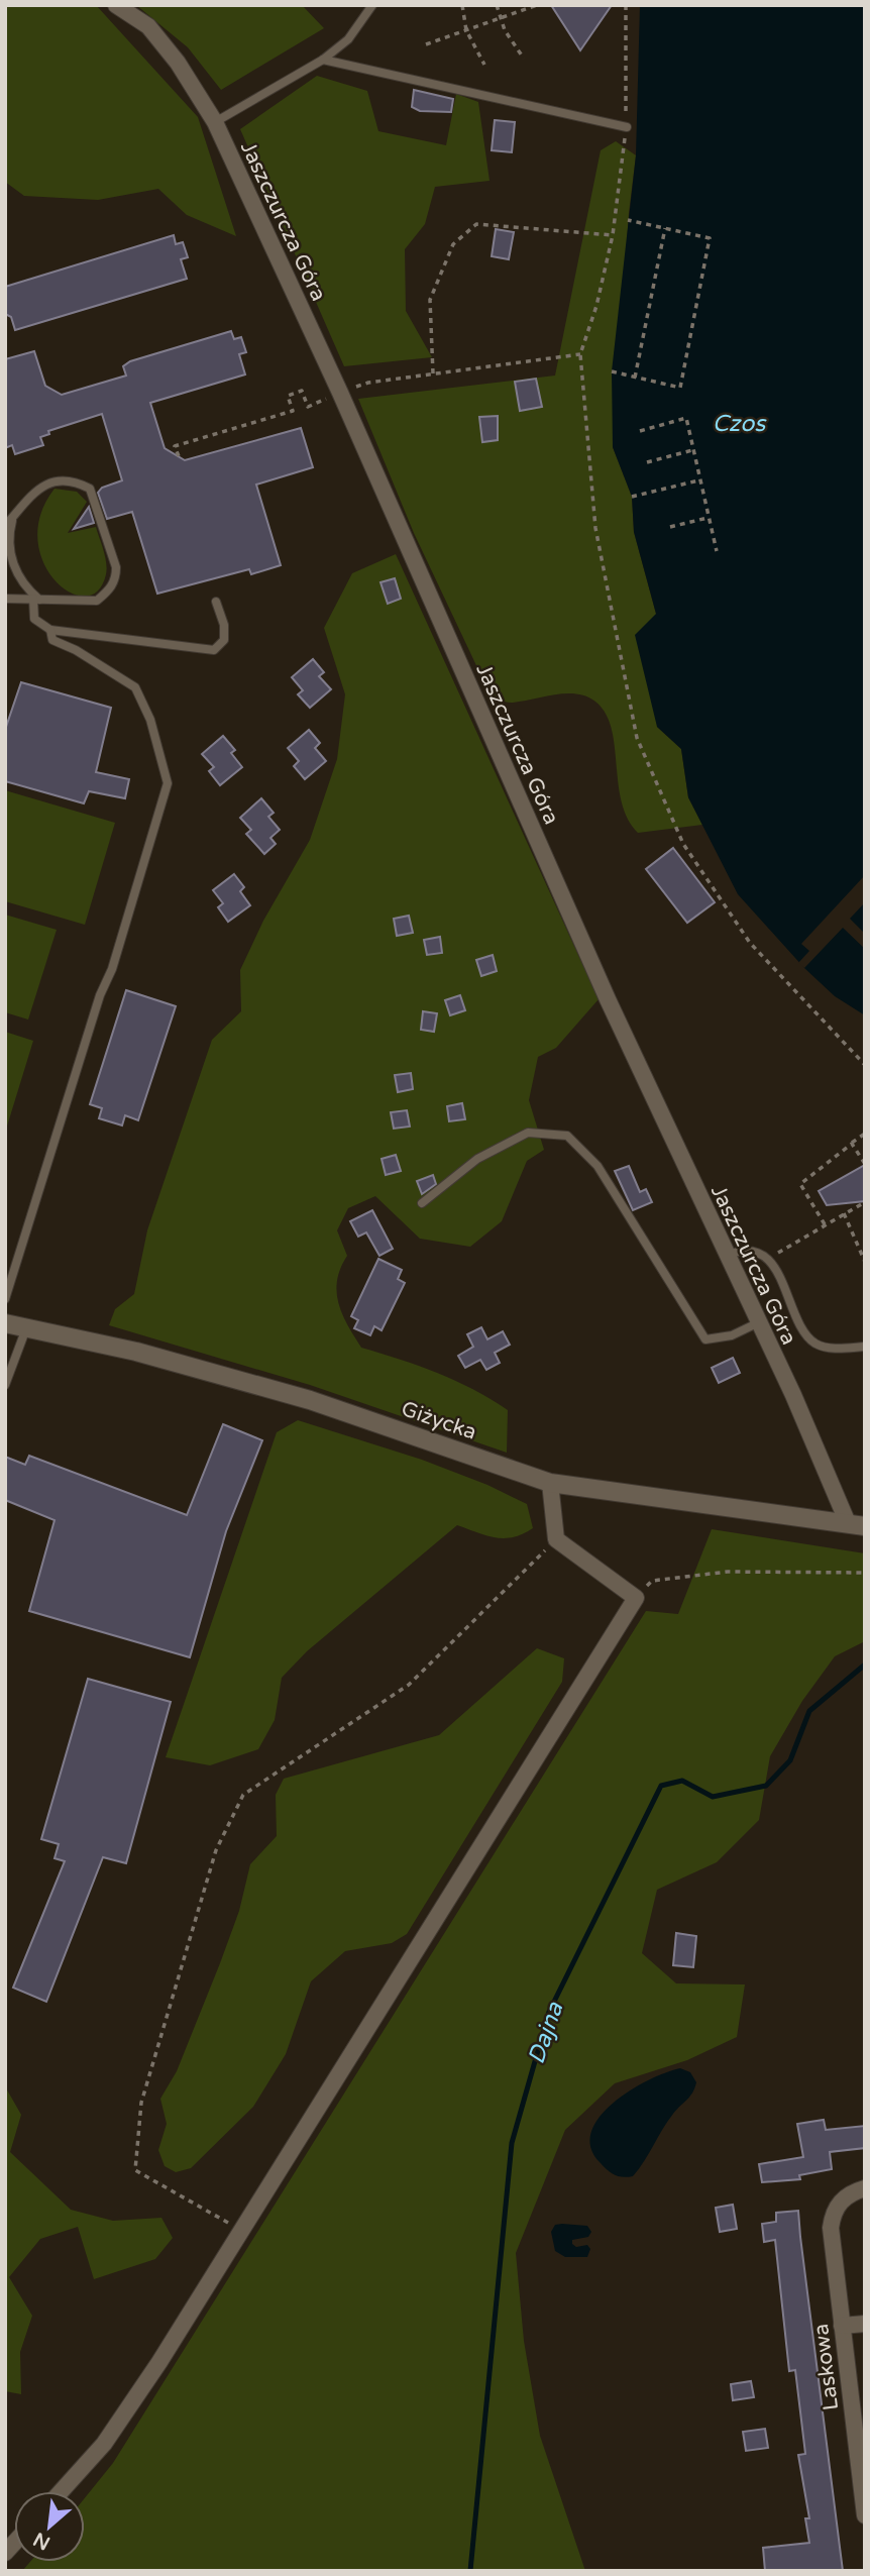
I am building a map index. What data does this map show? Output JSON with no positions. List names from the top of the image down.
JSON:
{
  "streets": {
    "street": ["Jaszczurcza Góra", "Giżycka", "Laskowa"]
  },
  "crossings": [
    ["Jaszczurcza Góra", "Giżycka"]
  ],
  "water": ["Czos", "Dajna"],
  "north": "bottom left"
}
